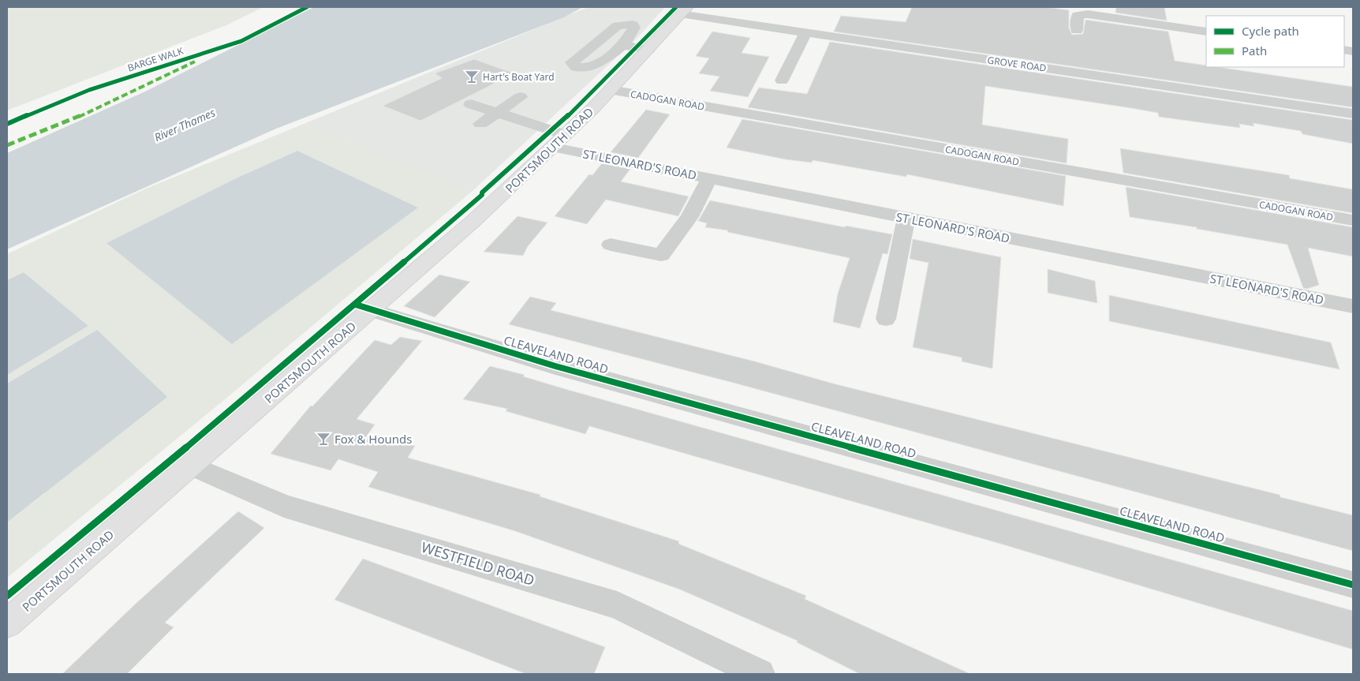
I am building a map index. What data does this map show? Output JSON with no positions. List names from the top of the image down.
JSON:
{
  "streets": {
    "main road": ["PORTSMOUTH ROAD"],
    "street": [
      "GROVE ROAD",
      "CADOGAN ROAD",
      "ST LEONARD'S ROAD",
      "CLEAVELAND ROAD",
      "WESTFIELD ROAD"
    ],
    "cycle path": ["BARGE WALK"]
  },
  "crossings": [
    ["GROVE ROAD", "PORTSMOUTH ROAD"],
    ["CADOGAN ROAD", "PORTSMOUTH ROAD"],
    ["PORTSMOUTH ROAD", "ST LEONARD'S ROAD"],
    ["PORTSMOUTH ROAD", "CLEAVELAND ROAD"],
    ["PORTSMOUTH ROAD", "WESTFIELD ROAD"]
  ],
  "water": ["River Thames"],
  "places": {
    "bar": ["Hart's Boat Yard", "Fox & Hounds"]
  },
  "legend": ["Cycle path", "Path"]
}
